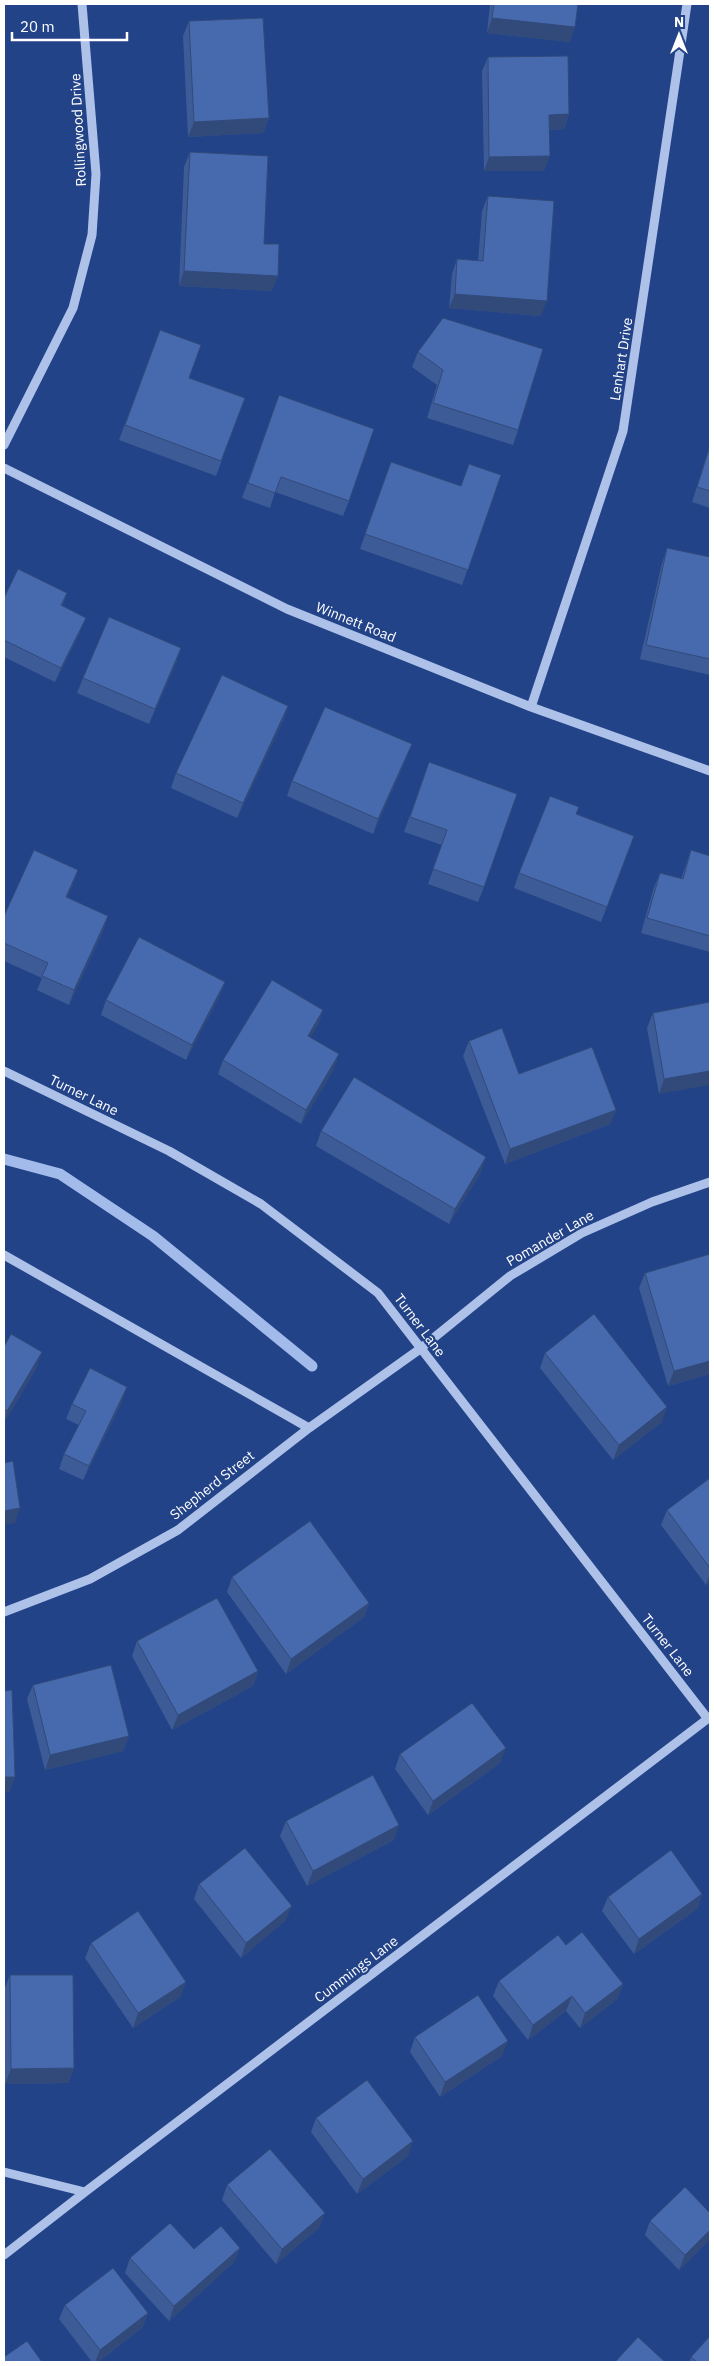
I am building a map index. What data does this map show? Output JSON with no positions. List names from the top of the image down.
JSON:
{
  "streets": {
    "street": [
      "Rollingwood Drive",
      "Lenhart Drive",
      "Winnett Road",
      "Turner Lane",
      "Pomander Lane",
      "Shepherd Street",
      "Cummings Lane"
    ]
  },
  "crossings": [
    ["Lenhart Drive", "Winnett Road"],
    ["Turner Lane", "Pomander Lane"],
    ["Turner Lane", "Shepherd Street"],
    ["Turner Lane", "Cummings Lane"],
    ["Pomander Lane", "Shepherd Street"]
  ],
  "scale_bar": "20 m",
  "north": "top"
}
